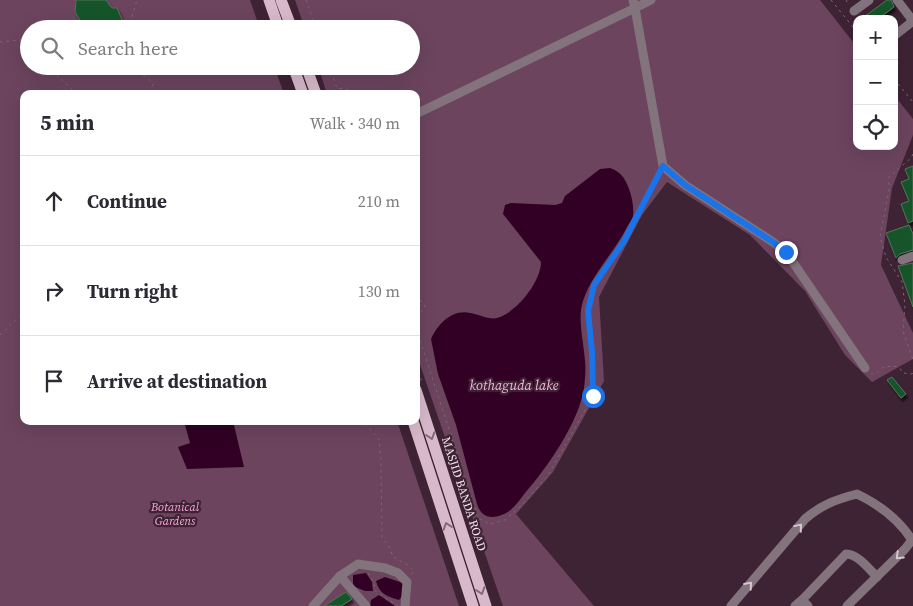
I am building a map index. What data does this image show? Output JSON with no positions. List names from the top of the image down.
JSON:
{
  "streets": {
    "main road": ["MASJID BANDA ROAD"]
  },
  "water": ["kothaguda lake"],
  "parks": ["Botanical Gardens"],
  "page": {
    "map_buttons": ["+", "−"],
    "search": "Search here",
    "heading": ["5 min", "Walk · 340 m"],
    "list": [
      ["Continue", "210 m"],
      ["Turn right", "130 m"],
      "Arrive at destination"
    ]
  }
}
